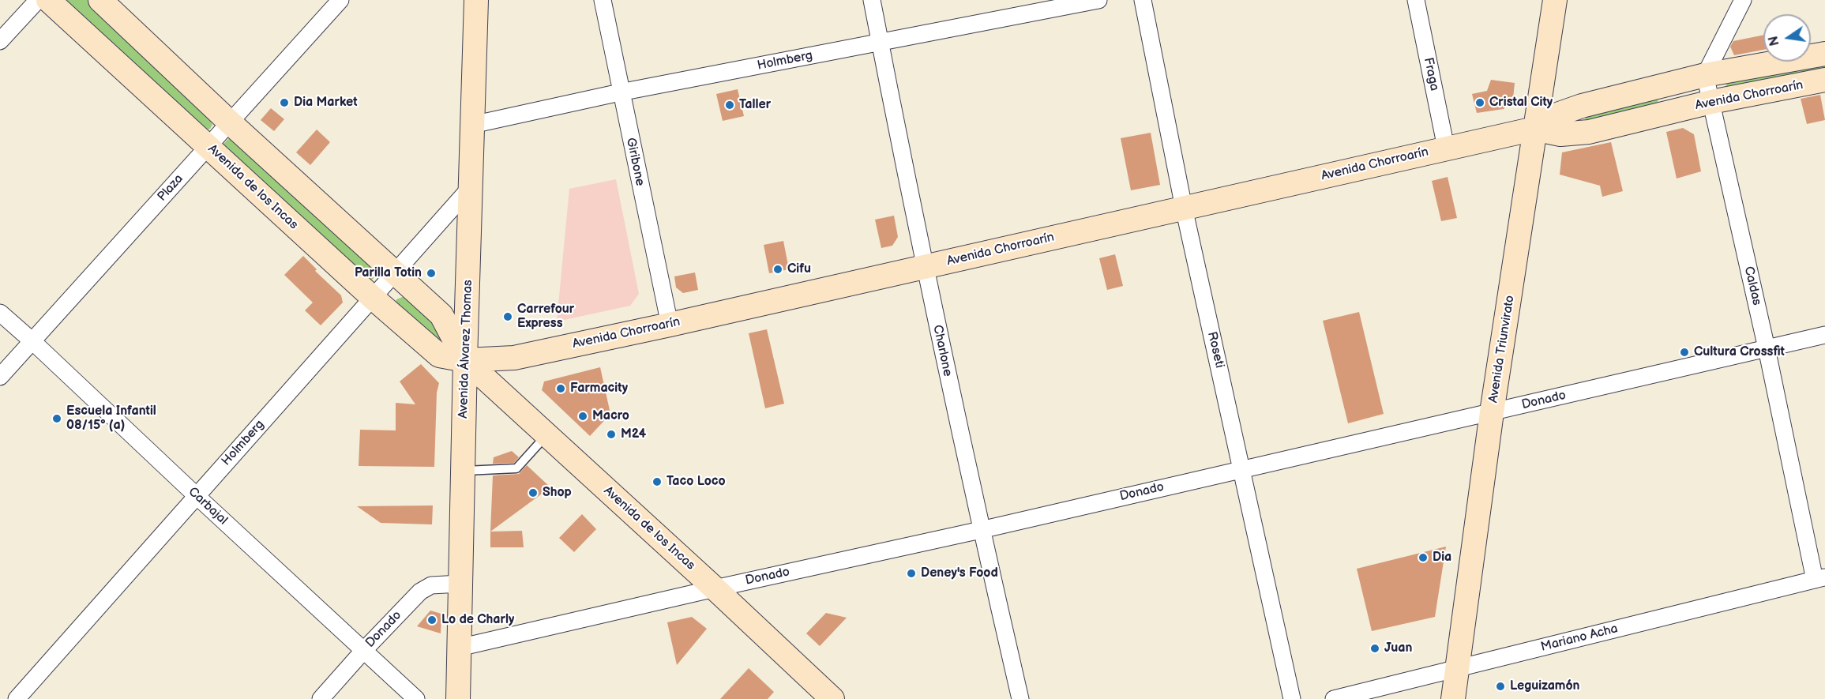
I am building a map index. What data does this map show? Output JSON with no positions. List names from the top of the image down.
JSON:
{
  "streets": {
    "main road": [
      "Avenida Chorroarín",
      "Avenida de los Incas",
      "Avenida Álvarez Thomas",
      "Avenida Triunvirato"
    ],
    "street": [
      "Holmberg",
      "Fraga",
      "Giribone",
      "Plaza",
      "Caldas",
      "Roseti",
      "Charlone",
      "Donado",
      "Carbajal",
      "Mariano Acha"
    ]
  },
  "crossings": [
    ["Holmberg", "Giribone"],
    ["Holmberg", "Avenida de los Incas"],
    ["Holmberg", "Avenida Álvarez Thomas"],
    ["Holmberg", "Charlone"],
    ["Holmberg", "Carbajal"],
    ["Fraga", "Avenida Chorroarín"],
    ["Avenida Chorroarín", "Giribone"],
    ["Avenida Chorroarín", "Avenida de los Incas"],
    ["Avenida Chorroarín", "Caldas"],
    ["Avenida Chorroarín", "Avenida Álvarez Thomas"],
    ["Avenida Chorroarín", "Avenida Triunvirato"],
    ["Avenida Chorroarín", "Roseti"],
    ["Avenida Chorroarín", "Charlone"],
    ["Avenida de los Incas", "Plaza"],
    ["Avenida de los Incas", "Avenida Álvarez Thomas"],
    ["Avenida de los Incas", "Donado"],
    ["Plaza", "Carbajal"],
    ["Caldas", "Donado"],
    ["Caldas", "Mariano Acha"],
    ["Avenida Álvarez Thomas", "Donado"],
    ["Avenida Triunvirato", "Donado"],
    ["Avenida Triunvirato", "Mariano Acha"],
    ["Roseti", "Donado"],
    ["Charlone", "Donado"],
    ["Donado", "Carbajal"]
  ],
  "places": [
    "Dia Market",
    "Cristal City",
    "Taller",
    "Cifu",
    "Parilla Totin",
    "Carrefour Express",
    "Cultura Crossfit",
    "Farmacity",
    "Macro",
    "Escuela Infantil 08/15º (a)",
    "M24",
    "Taco Loco",
    "Shop",
    "Dia",
    "Deney's Food",
    "Lo de Charly",
    "Juan",
    "Leguizamón"
  ],
  "north": "left"
}
